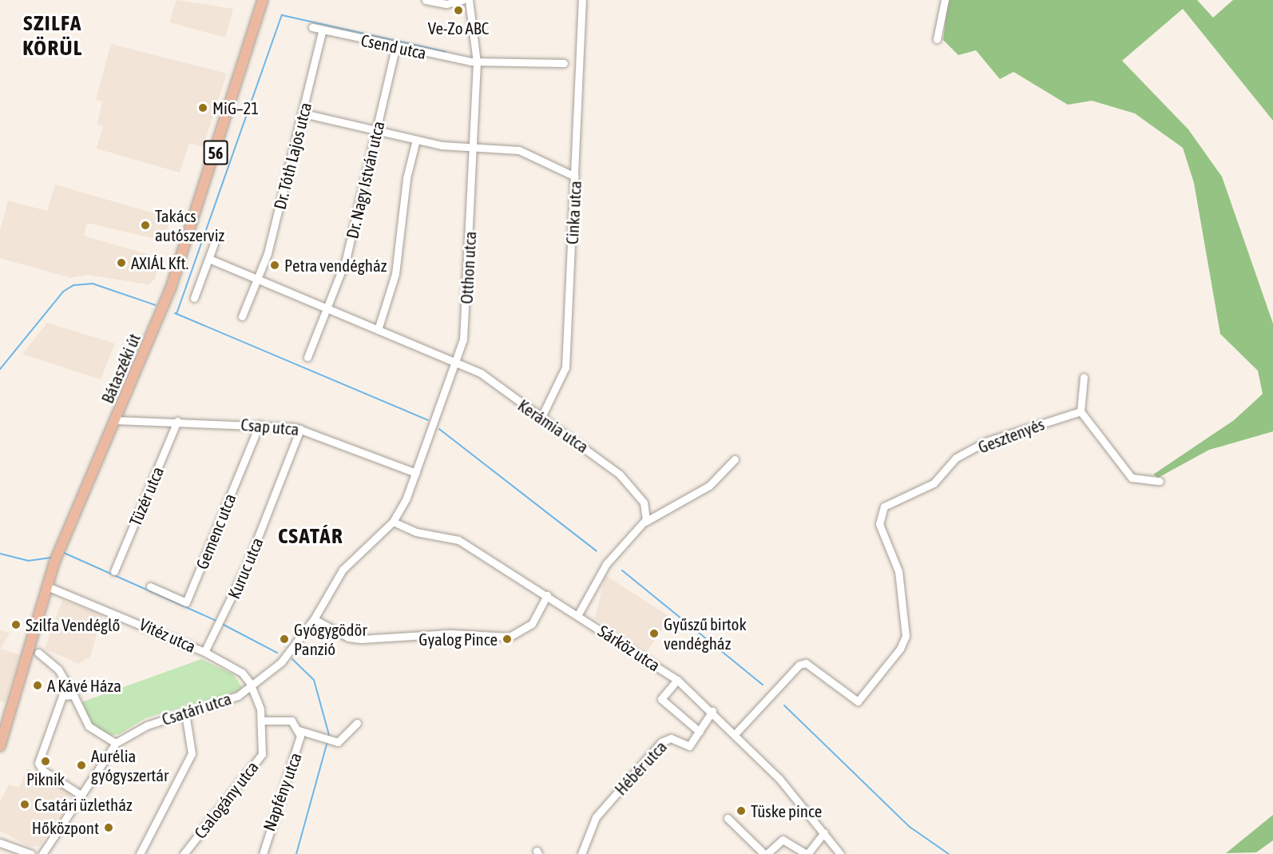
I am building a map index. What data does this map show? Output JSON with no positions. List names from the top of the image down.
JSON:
{
  "streets": {
    "main road": ["56", "Bátaszéki út"],
    "street": [
      "Csend utca",
      "Dr. Tóth Lajos utca",
      "Dr. Nagy István utca",
      "Cinka utca",
      "Otthon utca",
      "Kerámia utca",
      "Csap utca",
      "Gesztenyés",
      "Tüzér utca",
      "Gemenc utca",
      "Kuruc utca",
      "Vitéz utca",
      "Sárköz utca",
      "Csatári utca",
      "Hébér utca",
      "Napfény utca",
      "Csalogány utca"
    ]
  },
  "crossings": [
    ["Csend utca", "Dr. Tóth Lajos utca"],
    ["Csend utca", "Dr. Nagy István utca"],
    ["Csend utca", "Otthon utca"],
    ["Dr. Tóth Lajos utca", "Kerámia utca"],
    ["Dr. Nagy István utca", "Kerámia utca"],
    ["Cinka utca", "Kerámia utca"],
    ["Otthon utca", "Kerámia utca"],
    ["Otthon utca", "Csap utca"],
    ["Otthon utca", "Sárköz utca"],
    ["Otthon utca", "Csatári utca"],
    ["Bátaszéki út", "Csap utca"],
    ["Bátaszéki út", "Vitéz utca"],
    ["Csap utca", "Tüzér utca"],
    ["Csap utca", "Gemenc utca"],
    ["Csap utca", "Kuruc utca"],
    ["Gesztenyés", "Sárköz utca"],
    ["Kuruc utca", "Vitéz utca"],
    ["Vitéz utca", "Csatári utca"],
    ["Vitéz utca", "Csalogány utca"],
    ["Sárköz utca", "Csatári utca"],
    ["Sárköz utca", "Hébér utca"],
    ["Csatári utca", "Csalogány utca"],
    ["Napfény utca", "Csalogány utca"]
  ],
  "districts": ["SZILFA KÖRÜL", "CSATÁR"],
  "places": [
    "Ve-Zo ABC",
    "MiG–21",
    "Takács autószerviz",
    "AXIÁL Kft.",
    "Petra vendégház",
    "Szilfa Vendéglő",
    "Gyűszű birtok vendégház",
    "Gyógygödör Panzió",
    "Gyalog Pince",
    "A Kávé Háza",
    "Piknik",
    "Aurélia gyógyszertár",
    "Csatári üzletház",
    "Tüske pince",
    "Hőközpont"
  ]
}
